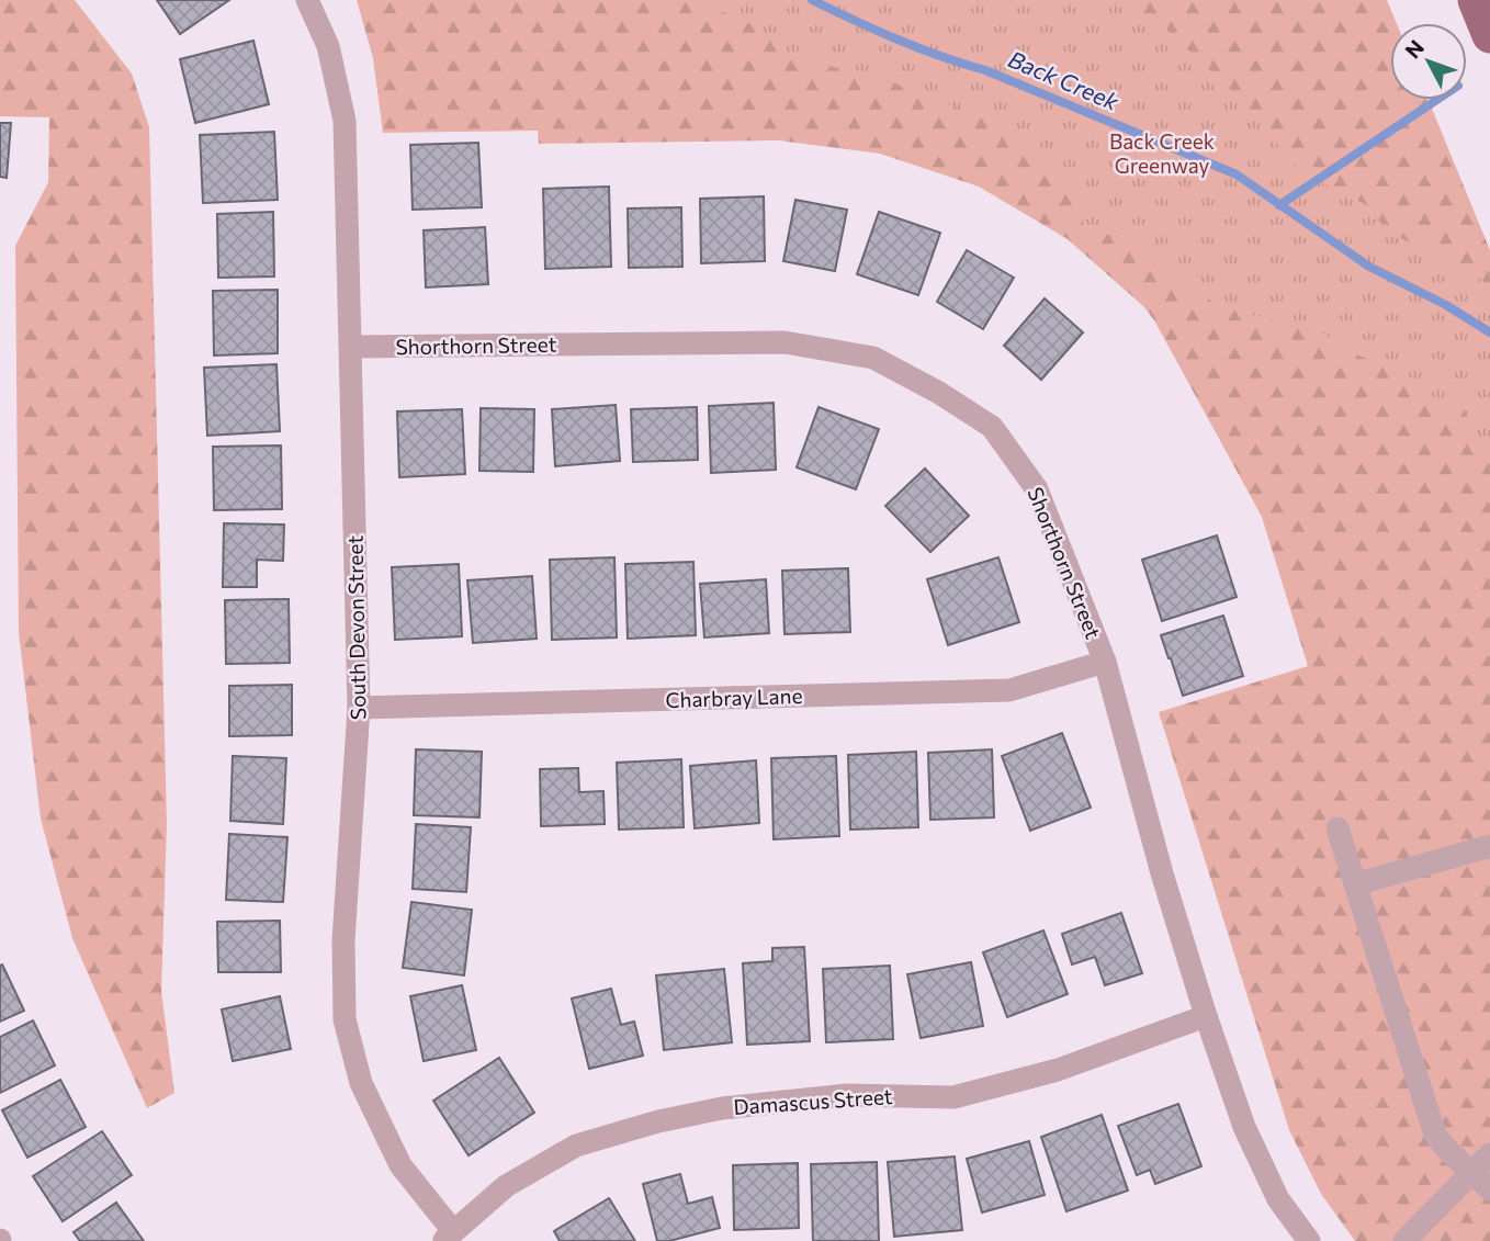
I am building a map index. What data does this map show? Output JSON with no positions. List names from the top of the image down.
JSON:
{
  "streets": {
    "street": [
      "Shorthorn Street",
      "South Devon Street",
      "Charbray Lane",
      "Damascus Street"
    ]
  },
  "crossings": [
    ["Shorthorn Street", "South Devon Street"],
    ["Shorthorn Street", "Charbray Lane"],
    ["Shorthorn Street", "Damascus Street"],
    ["South Devon Street", "Charbray Lane"],
    ["South Devon Street", "Damascus Street"]
  ],
  "water": ["Back Creek"],
  "parks": ["Back Creek Greenway"],
  "north": "top left"
}
